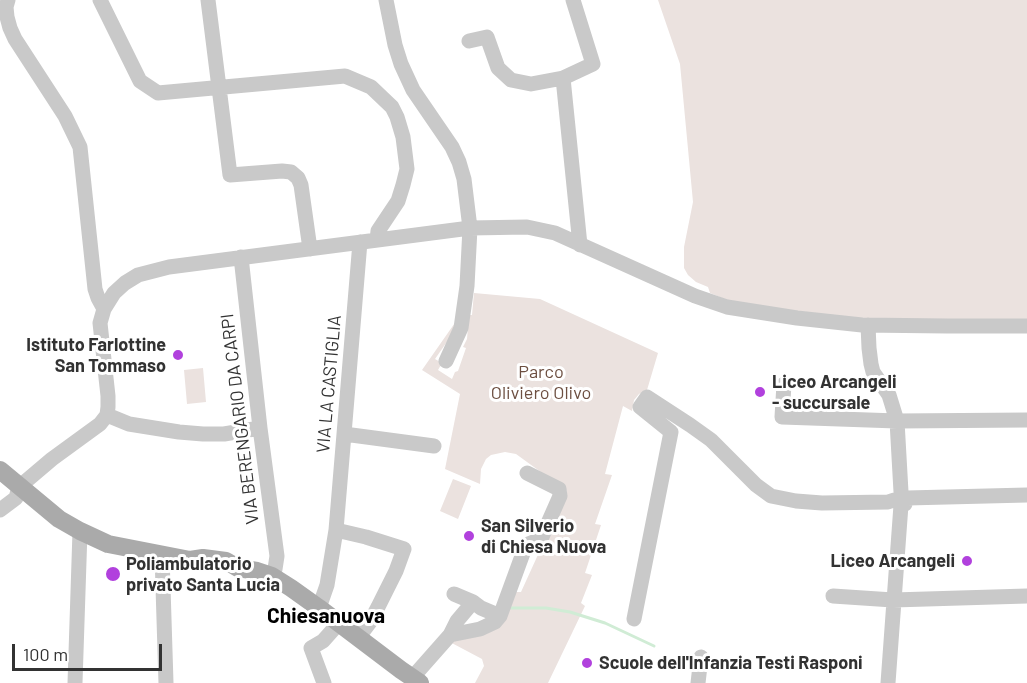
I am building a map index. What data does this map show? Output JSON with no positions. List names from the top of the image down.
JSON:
{
  "streets": {
    "street": ["VIA LA CASTIGLIA", "VIA BERENGARIO DA CARPI"]
  },
  "districts": ["Chiesanuova"],
  "parks": ["Parco Oliviero Olivo"],
  "places": [
    "Istituto Farlottine San Tommaso",
    "Liceo Arcangeli - succursale",
    "San Silverio di Chiesa Nuova",
    "Liceo Arcangeli",
    "Poliambulatorio privato Santa Lucia",
    "Scuole dell'Infanzia Testi Rasponi"
  ],
  "scale_bar": "100 m"
}
